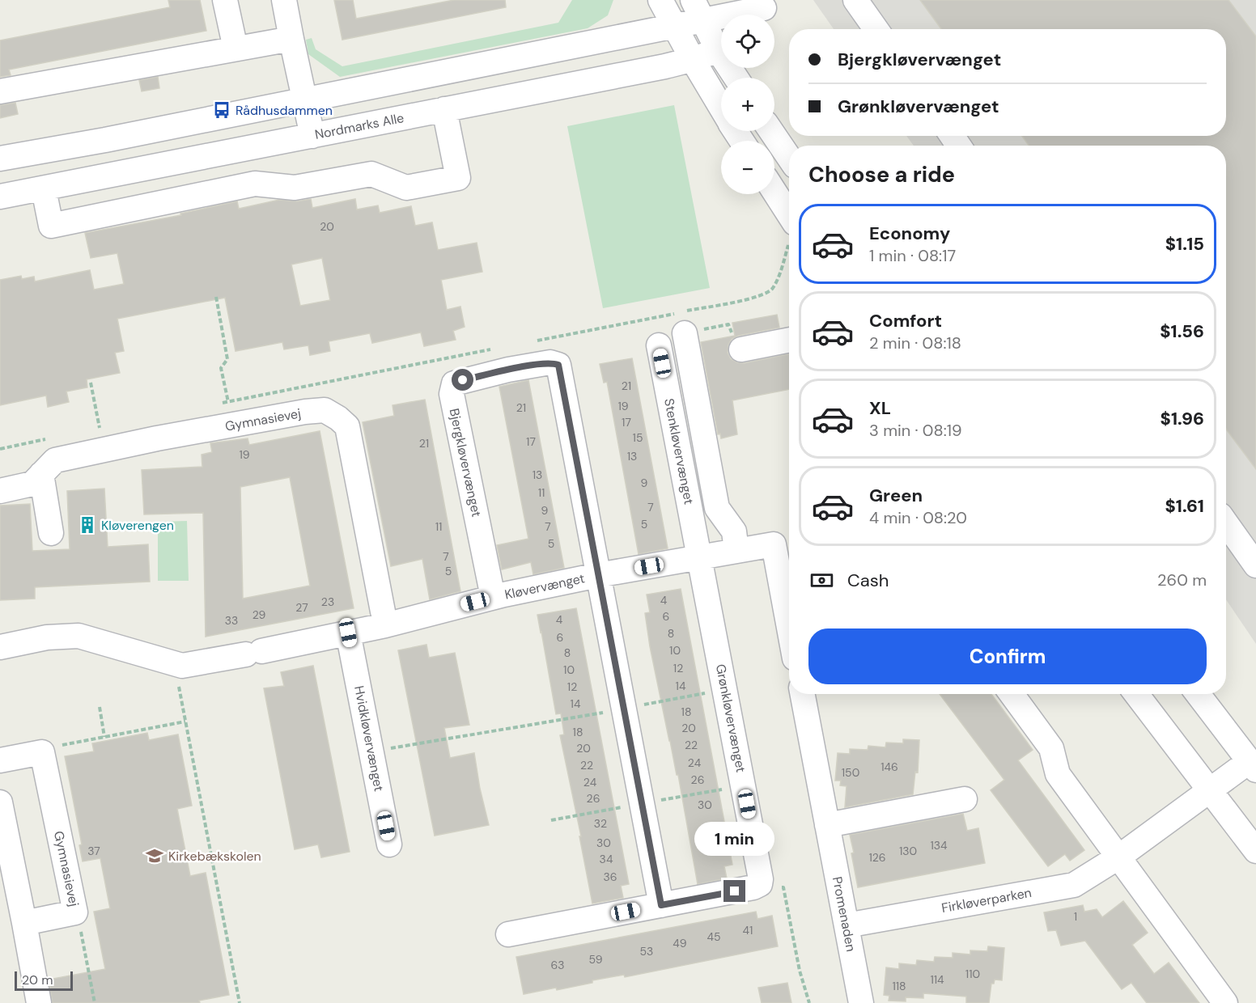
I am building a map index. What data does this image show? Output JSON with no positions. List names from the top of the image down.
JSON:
{
  "streets": {
    "street": [
      "Nordmarks Alle",
      "Gymnasievej",
      "Stenkløvervænget",
      "Bjergkløvervænget",
      "Kløvervænget",
      "Grønkløvervænget",
      "Hvidkløvervænget",
      "Firkløverparken",
      "Promenaden"
    ]
  },
  "crossings": [
    ["Stenkløvervænget", "Kløvervænget"],
    ["Stenkløvervænget", "Grønkløvervænget"],
    ["Bjergkløvervænget", "Kløvervænget"],
    ["Kløvervænget", "Grønkløvervænget"],
    ["Kløvervænget", "Hvidkløvervænget"],
    ["Firkløverparken", "Promenaden"]
  ],
  "places": {
    "bus stop": ["Rådhusdammen"],
    "building": ["Kløverengen"],
    "school or university": ["Kirkebækskolen"]
  },
  "house_numbers": [
    "20",
    "21",
    "19",
    "21",
    "17",
    "15",
    "17",
    "21",
    "19",
    "13",
    "13",
    "9",
    "11",
    "7",
    "9",
    "5",
    "11",
    "7",
    "5",
    "7",
    "5",
    "4",
    "23",
    "27",
    "29",
    "6",
    "4",
    "33",
    "8",
    "6",
    "10",
    "8",
    "12",
    "10",
    "14",
    "12",
    "14",
    "18",
    "20",
    "18",
    "22",
    "20",
    "24",
    "22",
    "146",
    "150",
    "26",
    "24",
    "26",
    "30",
    "32",
    "30",
    "134",
    "37",
    "130",
    "126",
    "34",
    "36",
    "1",
    "41",
    "45",
    "49",
    "53",
    "59",
    "63",
    "110",
    "114",
    "118"
  ],
  "scale_bar": "20 m",
  "page": {
    "map_buttons": ["+", "−"],
    "banner": ["Bjergkløvervænget", "Grønkløvervænget"],
    "heading": "Choose a ride",
    "list": [
      {
        "name": "Economy",
        "note": "1 min · 08:17",
        "value": "$1.15"
      },
      {
        "name": "Comfort",
        "note": "2 min · 08:18",
        "value": "$1.56"
      },
      {
        "name": "XL",
        "note": "3 min · 08:19",
        "value": "$1.96"
      },
      {
        "name": "Green",
        "note": "4 min · 08:20",
        "value": "$1.61"
      }
    ],
    "pay": ["Cash", "260 m"],
    "buttons": "Confirm",
    "bubble": "1 min",
    "scale": "20 m"
  }
}
